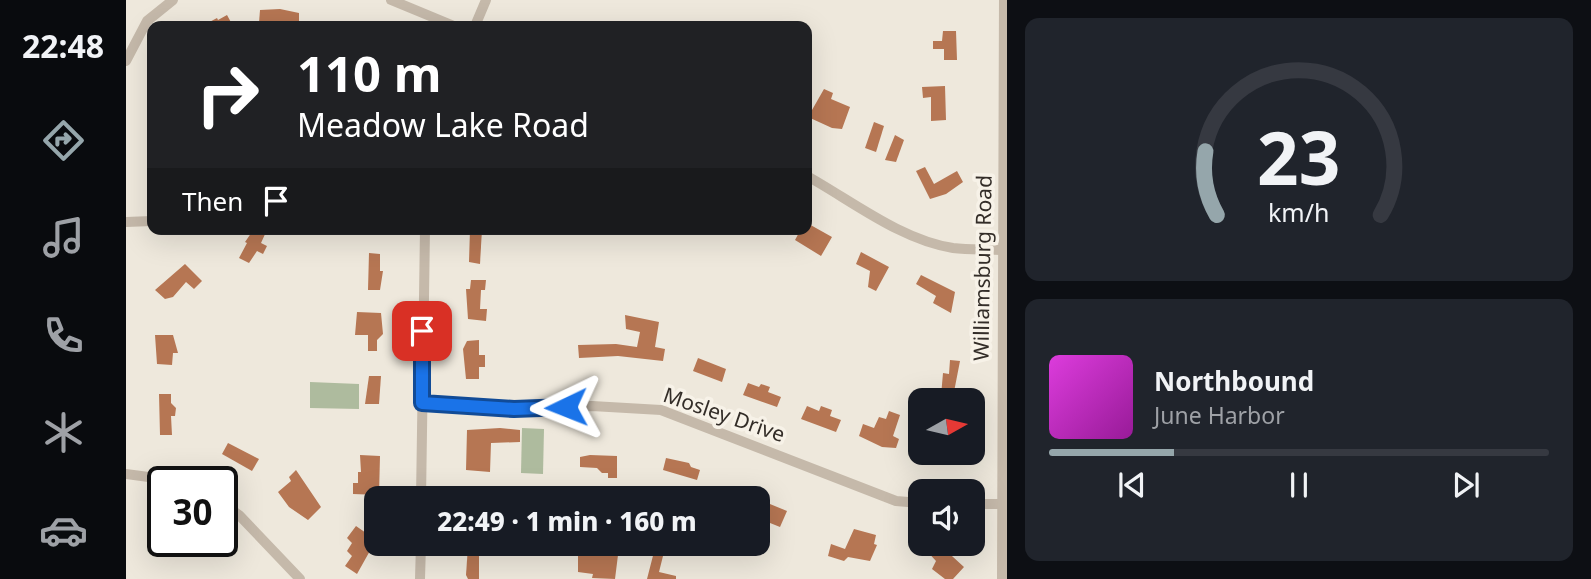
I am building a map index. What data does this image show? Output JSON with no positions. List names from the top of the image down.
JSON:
{
  "streets": {
    "street": ["Williamsburg Road", "Mosley Drive"]
  },
  "north": "right",
  "page": {
    "tabs": "22:48",
    "turn": ["110 m", "Meadow Lake Road"],
    "then": "Then",
    "song": ["Northbound", "June Harbor"],
    "limit": "30",
    "trip": "22:49 · 1 min · 160 m",
    "gauge": ["23", "km/h"]
  }
}
